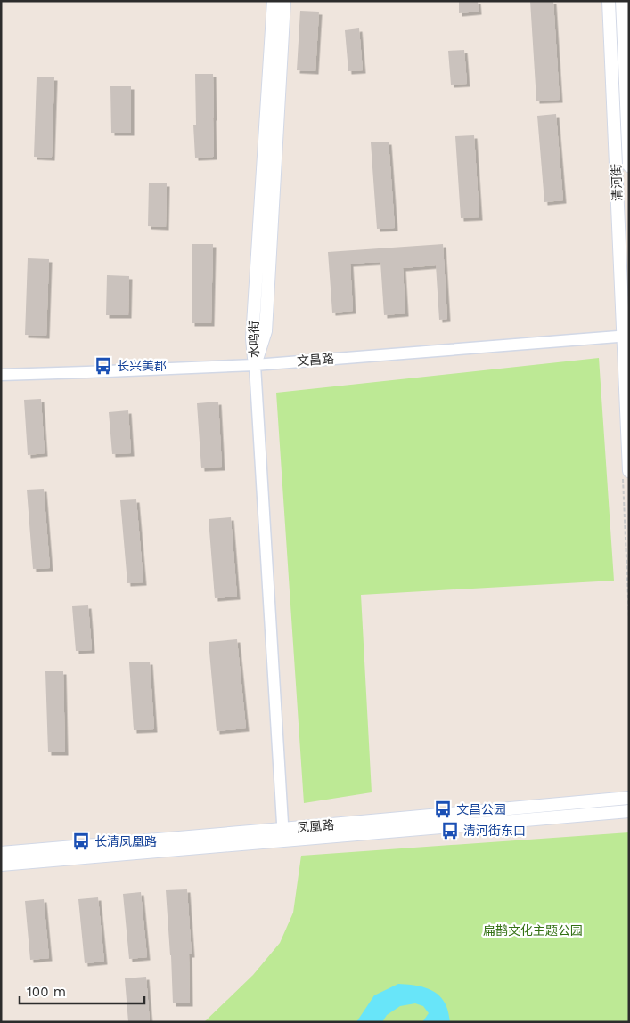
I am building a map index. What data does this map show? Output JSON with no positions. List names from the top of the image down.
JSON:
{
  "streets": {
    "main road": ["清河街", "水鸣街", "凤凰路"],
    "street": ["文昌路"]
  },
  "crossings": [
    ["清河街", "文昌路"],
    ["水鸣街", "文昌路"]
  ],
  "parks": ["扁鹊文化主题公园"],
  "places": {
    "bus stop": [
      "长兴美郡",
      "文昌公园",
      "清河街东口",
      "长清凤凰路"
    ]
  },
  "scale_bar": "100 m"
}
